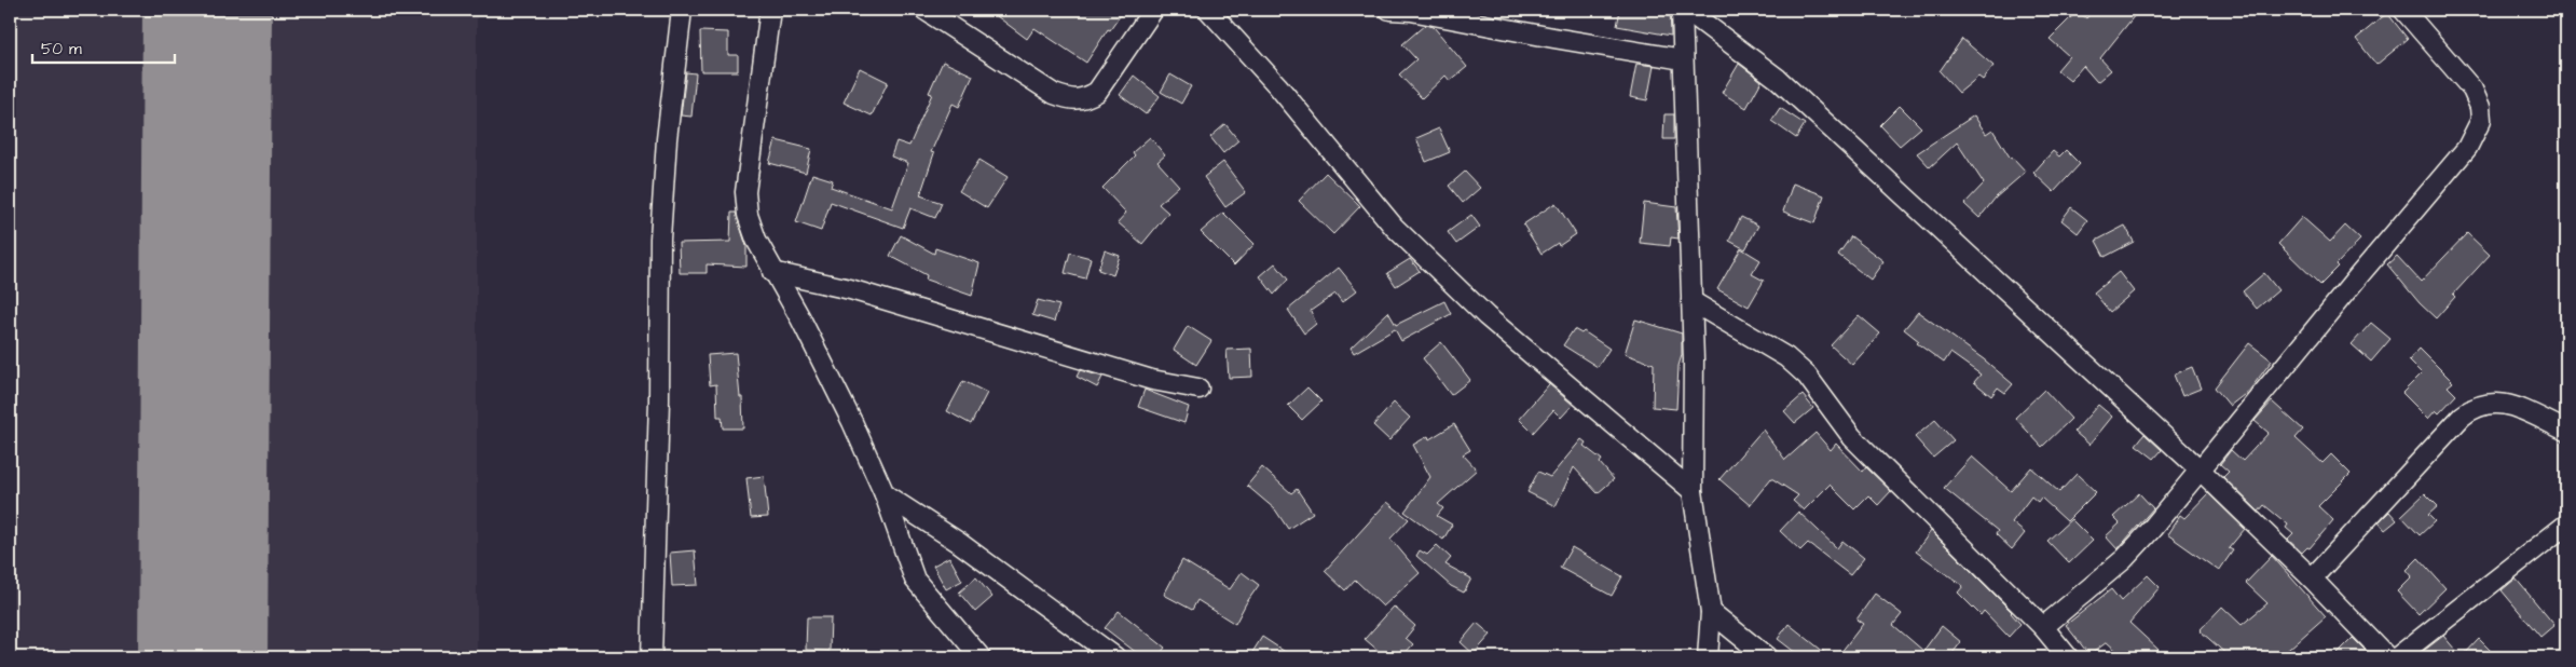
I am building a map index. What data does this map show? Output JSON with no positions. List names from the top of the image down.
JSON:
{
  "scale_bar": "50 m"
}
